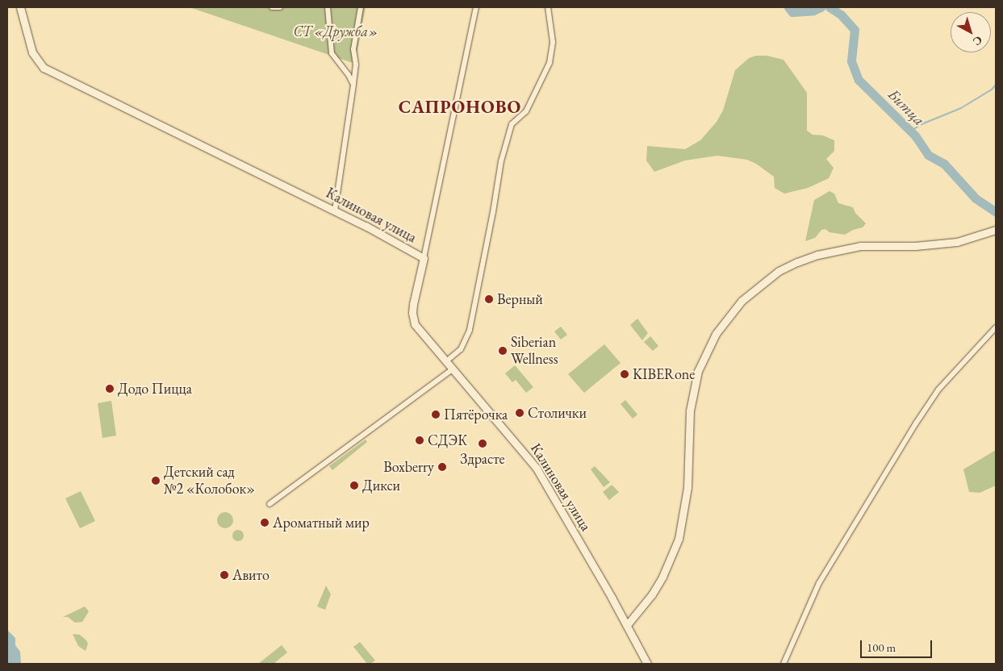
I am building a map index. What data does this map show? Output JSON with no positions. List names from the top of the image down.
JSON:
{
  "streets": {
    "street": ["Калиновая улица"]
  },
  "districts": ["САПРОНОВО"],
  "water": ["Битца"],
  "parks": ["СТ «Дружба»"],
  "places": [
    "Верный",
    "Siberian Wellness",
    "KIBERone",
    "Додо Пицца",
    "Столички",
    "Пятёрочка",
    "СДЭК",
    "Здрасте",
    "Boxberry",
    "Детский сад №2 «Колобок»",
    "Дикси",
    "Ароматный мир",
    "Авито"
  ],
  "scale_bar": "100 m",
  "north": "bottom right"
}
